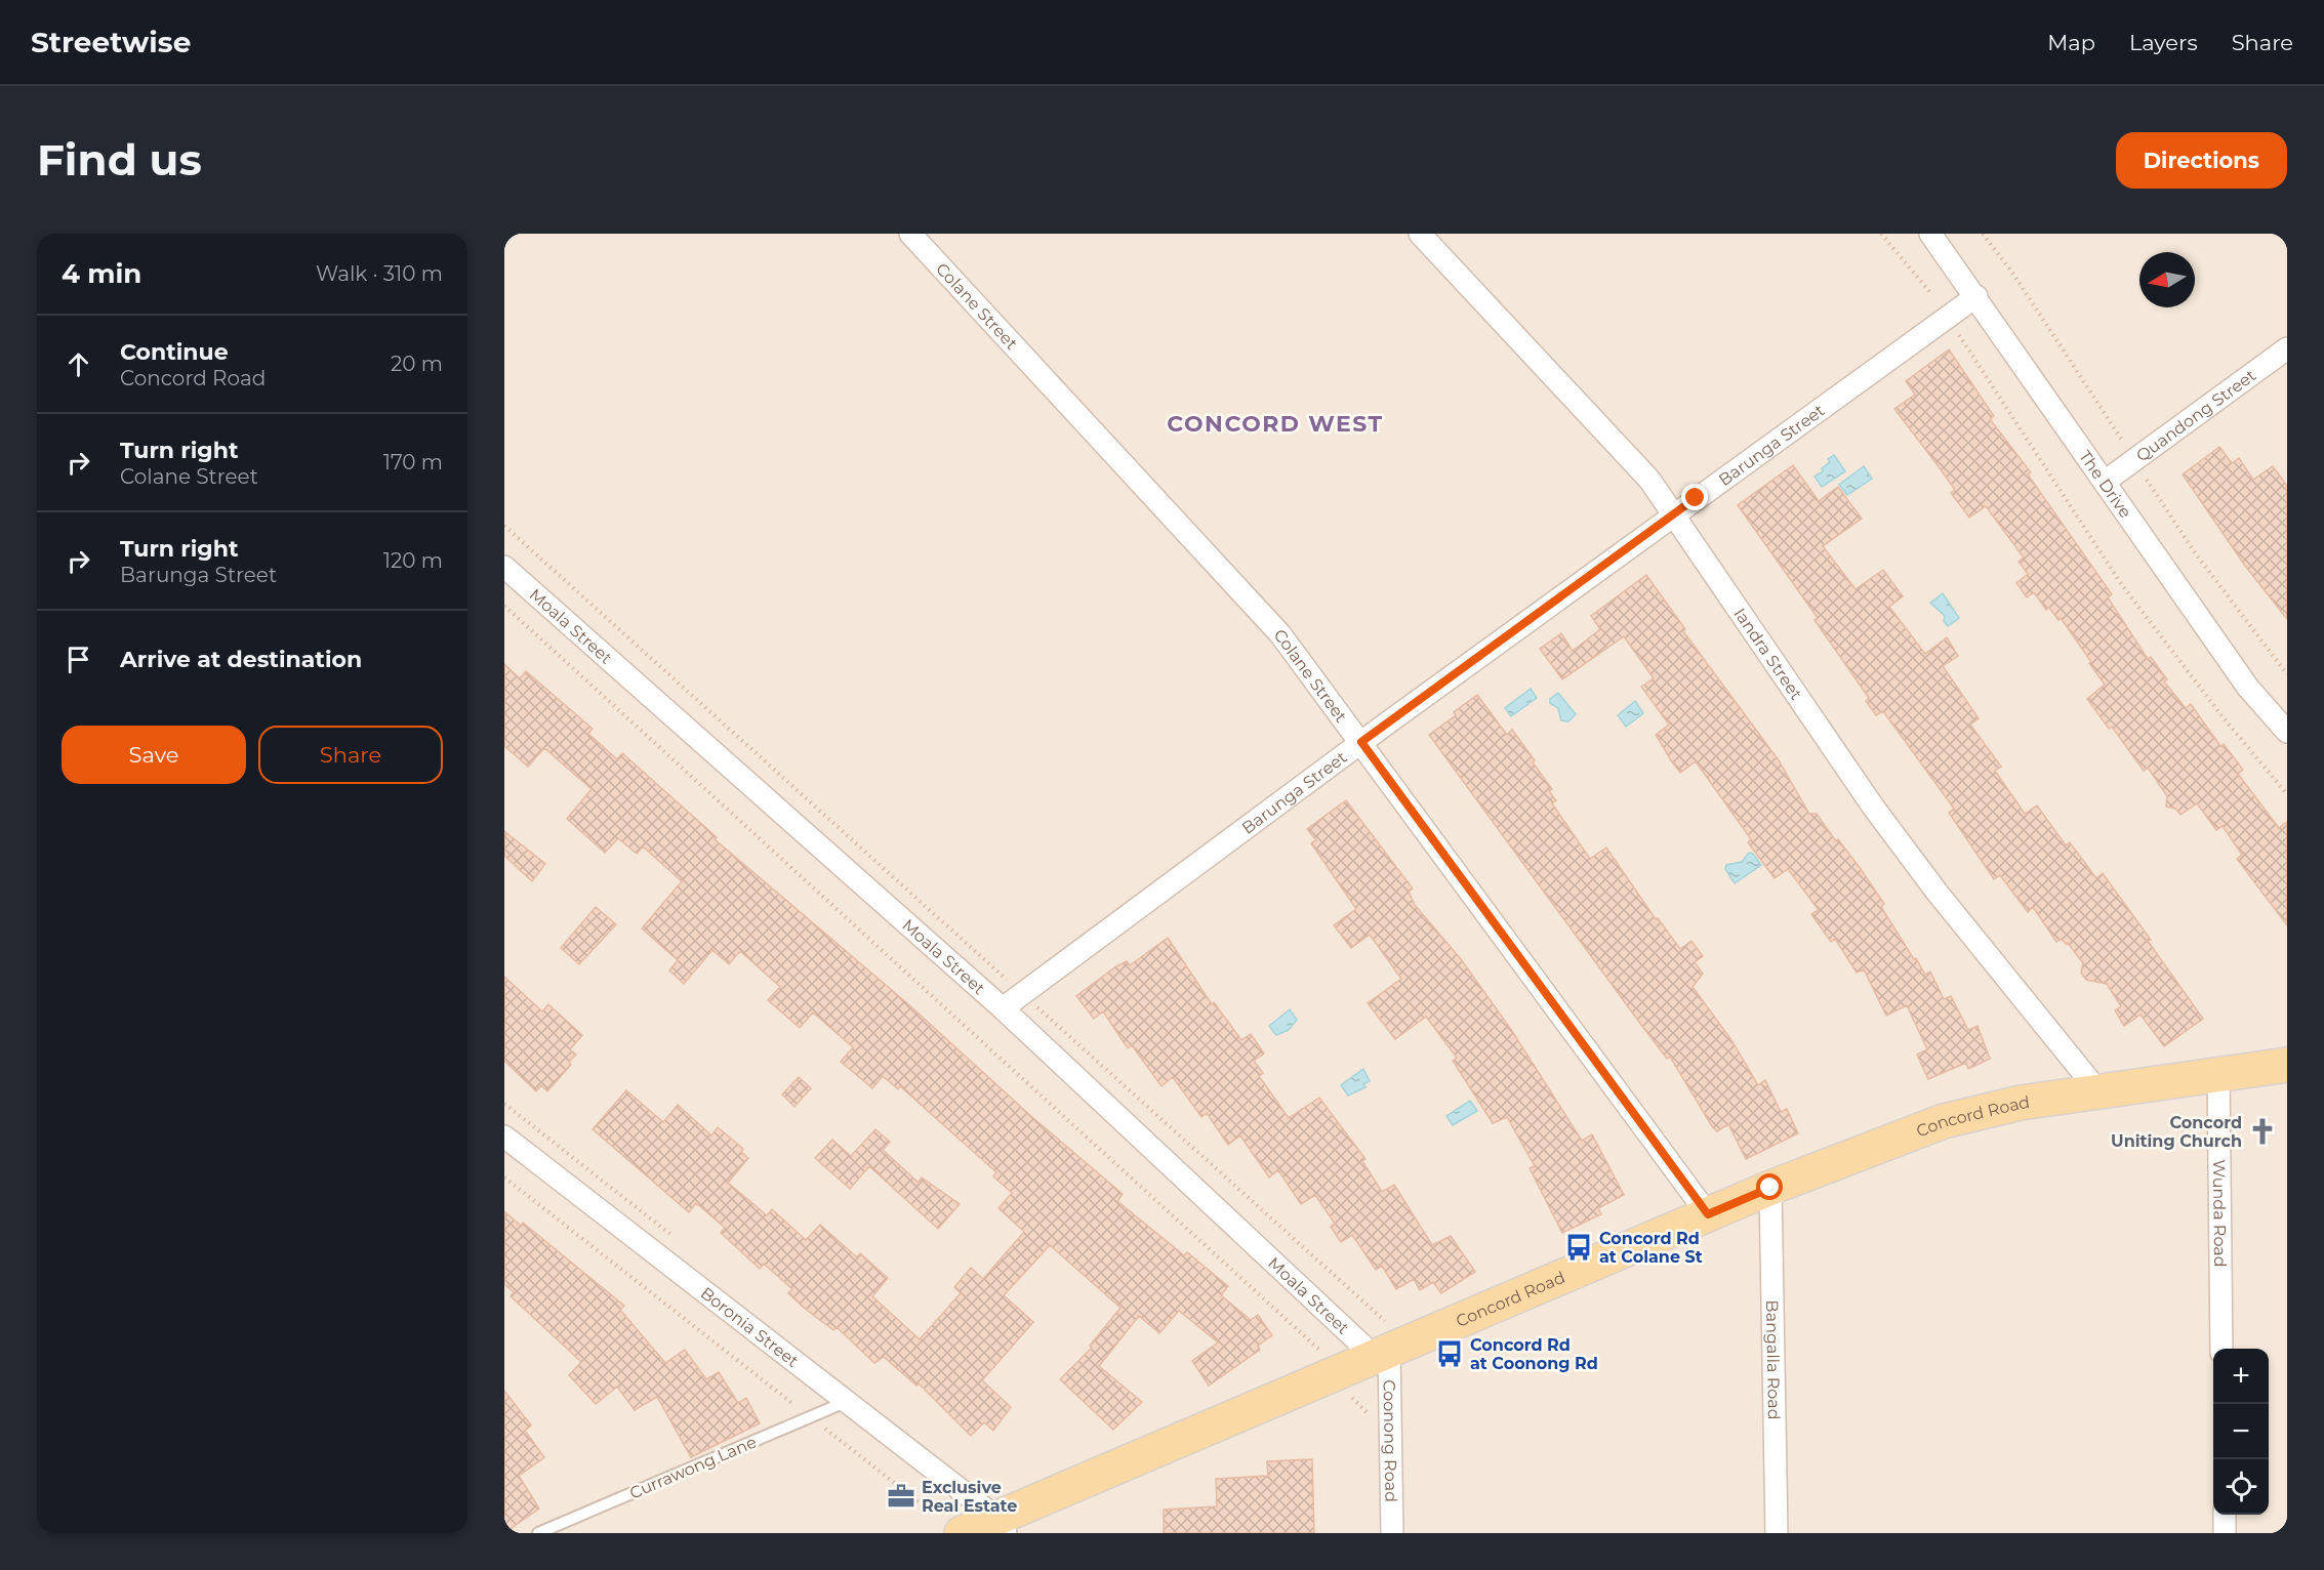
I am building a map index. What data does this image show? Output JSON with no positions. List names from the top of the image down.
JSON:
{
  "streets": {
    "main road": ["Concord Road"],
    "street": [
      "Colane Street",
      "Quandong Street",
      "Barunga Street",
      "The Drive",
      "Moala Street",
      "Iandra Street",
      "Wunda Road",
      "Boronia Street",
      "Bangalla Road",
      "Coonong Road"
    ],
    "lane": ["Currawong Lane"]
  },
  "crossings": [
    ["Colane Street", "Barunga Street"],
    ["Colane Street", "Concord Road"],
    ["Quandong Street", "The Drive"],
    ["Barunga Street", "The Drive"],
    ["Barunga Street", "Moala Street"],
    ["Barunga Street", "Iandra Street"],
    ["Moala Street", "Concord Road"],
    ["Moala Street", "Coonong Road"],
    ["Iandra Street", "Concord Road"],
    ["Concord Road", "Wunda Road"],
    ["Concord Road", "Boronia Street"],
    ["Concord Road", "Bangalla Road"],
    ["Concord Road", "Coonong Road"],
    ["Boronia Street", "Currawong Lane"]
  ],
  "districts": ["CONCORD WEST"],
  "places": {
    "church": ["Concord Uniting Church"],
    "bus stop": ["Concord Rd at Colane St", "Concord Rd at Coonong Rd"],
    "office": ["Exclusive Real Estate"]
  },
  "north": "left",
  "page": {
    "header": "Streetwise",
    "nav": ["Map", "Layers", "Share"],
    "buttons": [
      "Directions",
      ["Save", "Share"]
    ],
    "title": "Find us",
    "heading": ["4 min", "Walk · 310 m"],
    "list": [
      ["Continue", "Concord Road", "20 m"],
      ["Turn right", "Colane Street", "170 m"],
      ["Turn right", "Barunga Street", "120 m"],
      "Arrive at destination"
    ],
    "map_buttons": ["+", "−"]
  }
}
